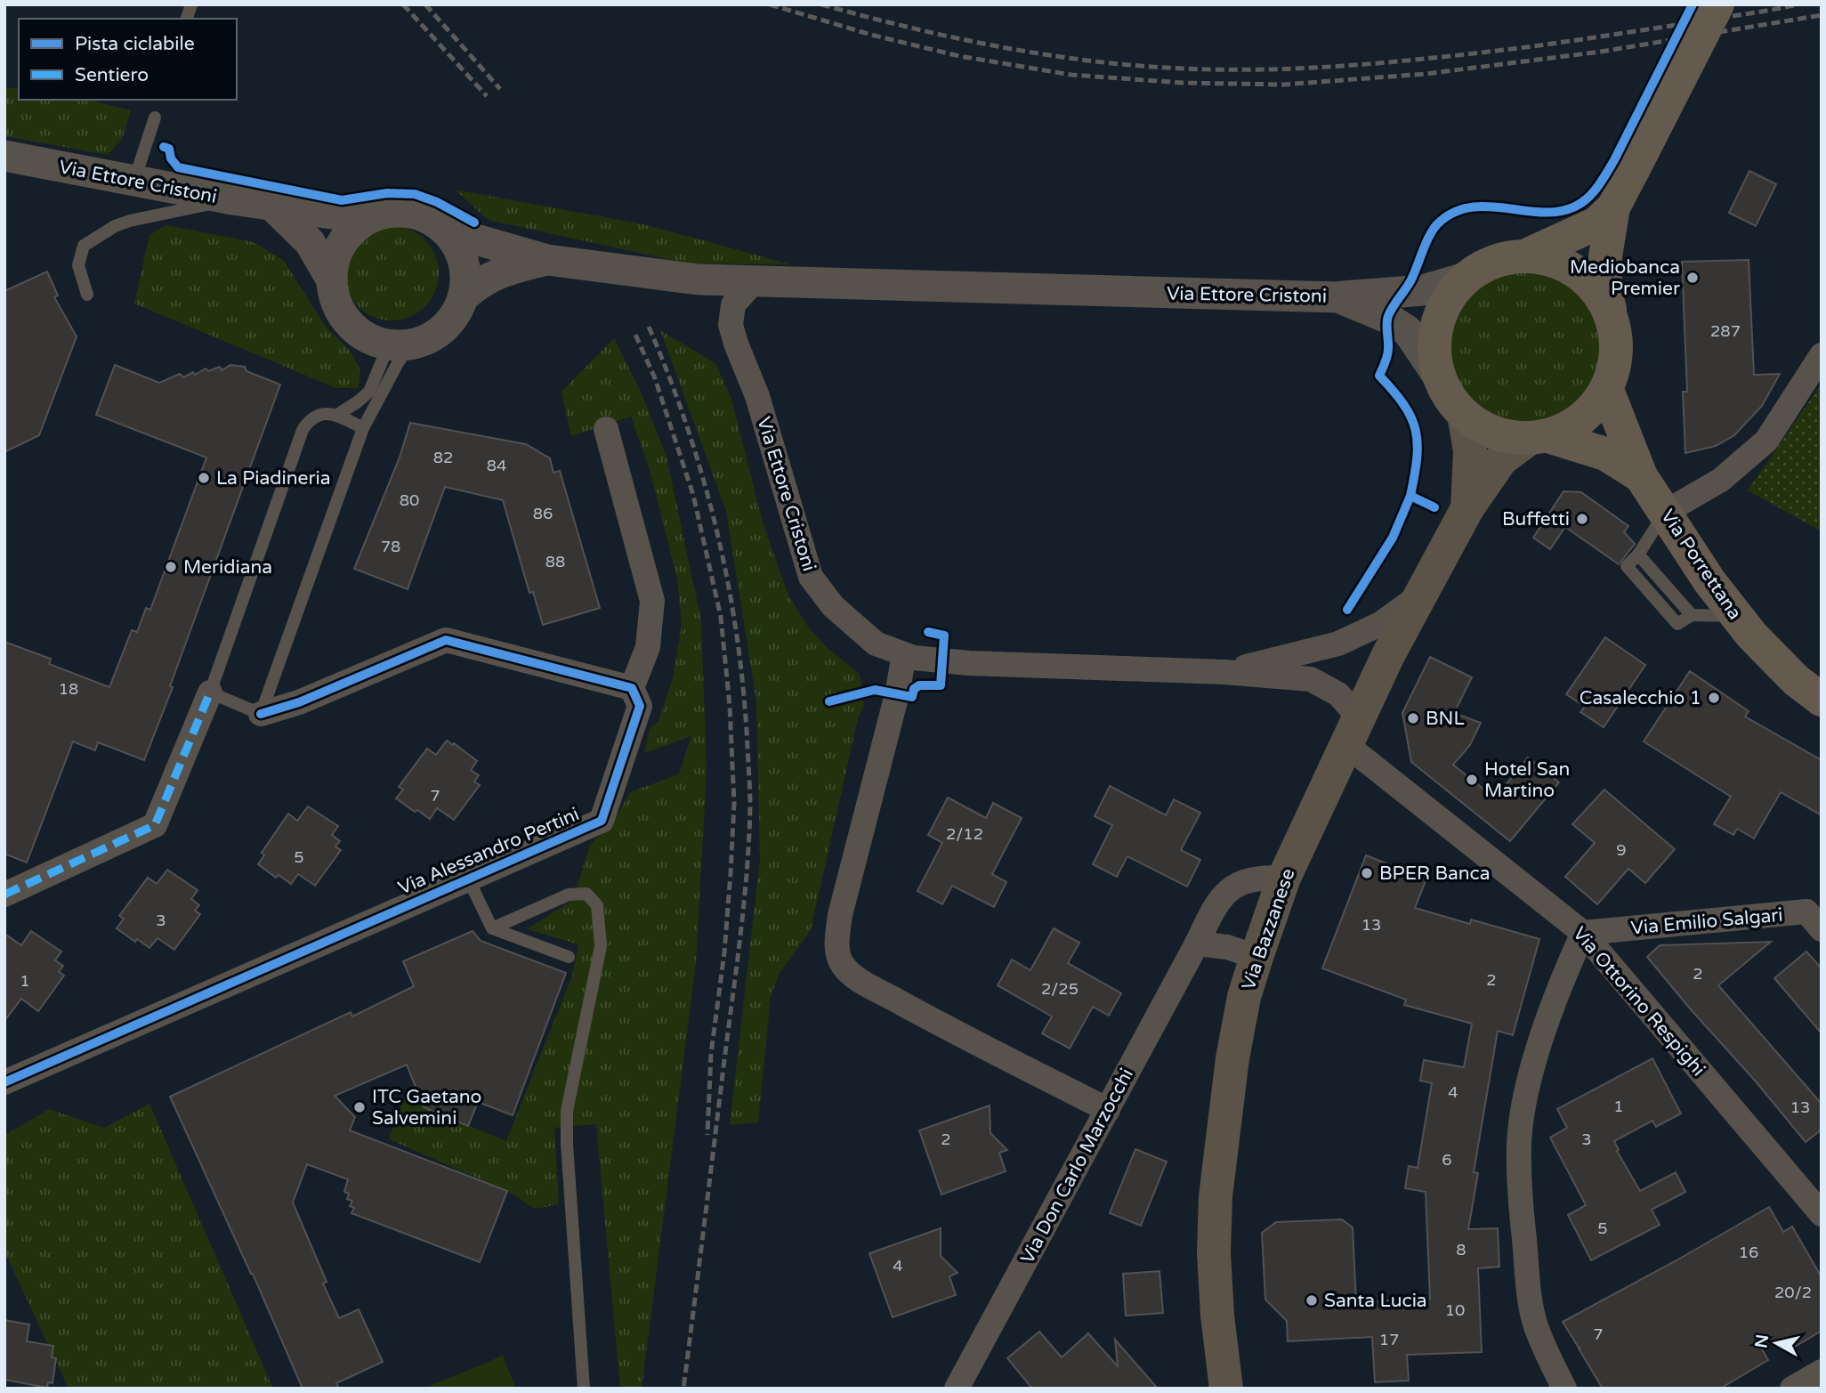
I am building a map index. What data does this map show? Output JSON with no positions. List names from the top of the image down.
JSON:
{
  "streets": {
    "main road": ["Via Porrettana", "Via Bazzanese"],
    "street": [
      "Via Ettore Cristoni",
      "Via Alessandro Pertini",
      "Via Emilio Salgari",
      "Via Ottorino Respighi",
      "Via Don Carlo Marzocchi"
    ]
  },
  "crossings": [
    ["Via Ettore Cristoni", "Via Porrettana"],
    ["Via Ettore Cristoni", "Via Bazzanese"],
    ["Via Ettore Cristoni", "Via Ottorino Respighi"],
    ["Via Porrettana", "Via Bazzanese"],
    ["Via Emilio Salgari", "Via Ottorino Respighi"],
    ["Via Bazzanese", "Via Ottorino Respighi"],
    ["Via Bazzanese", "Via Don Carlo Marzocchi"]
  ],
  "places": [
    "Mediobanca Premier",
    "La Piadineria",
    "Buffetti",
    "Meridiana",
    "Casalecchio 1",
    "BNL",
    "Hotel San Martino",
    "BPER Banca",
    "ITC Gaetano Salvemini",
    "Santa Lucia"
  ],
  "house_numbers": [
    "287",
    "82",
    "84",
    "80",
    "86",
    "78",
    "88",
    "18",
    "7",
    "2/12",
    "9",
    "5",
    "3",
    "13",
    "2",
    "2",
    "1",
    "2/25",
    "4",
    "1",
    "13",
    "2",
    "3",
    "6",
    "5",
    "8",
    "16",
    "4",
    "20/2",
    "10",
    "7",
    "17"
  ],
  "legend": ["Pista ciclabile", "Sentiero"],
  "north": "left"
}
